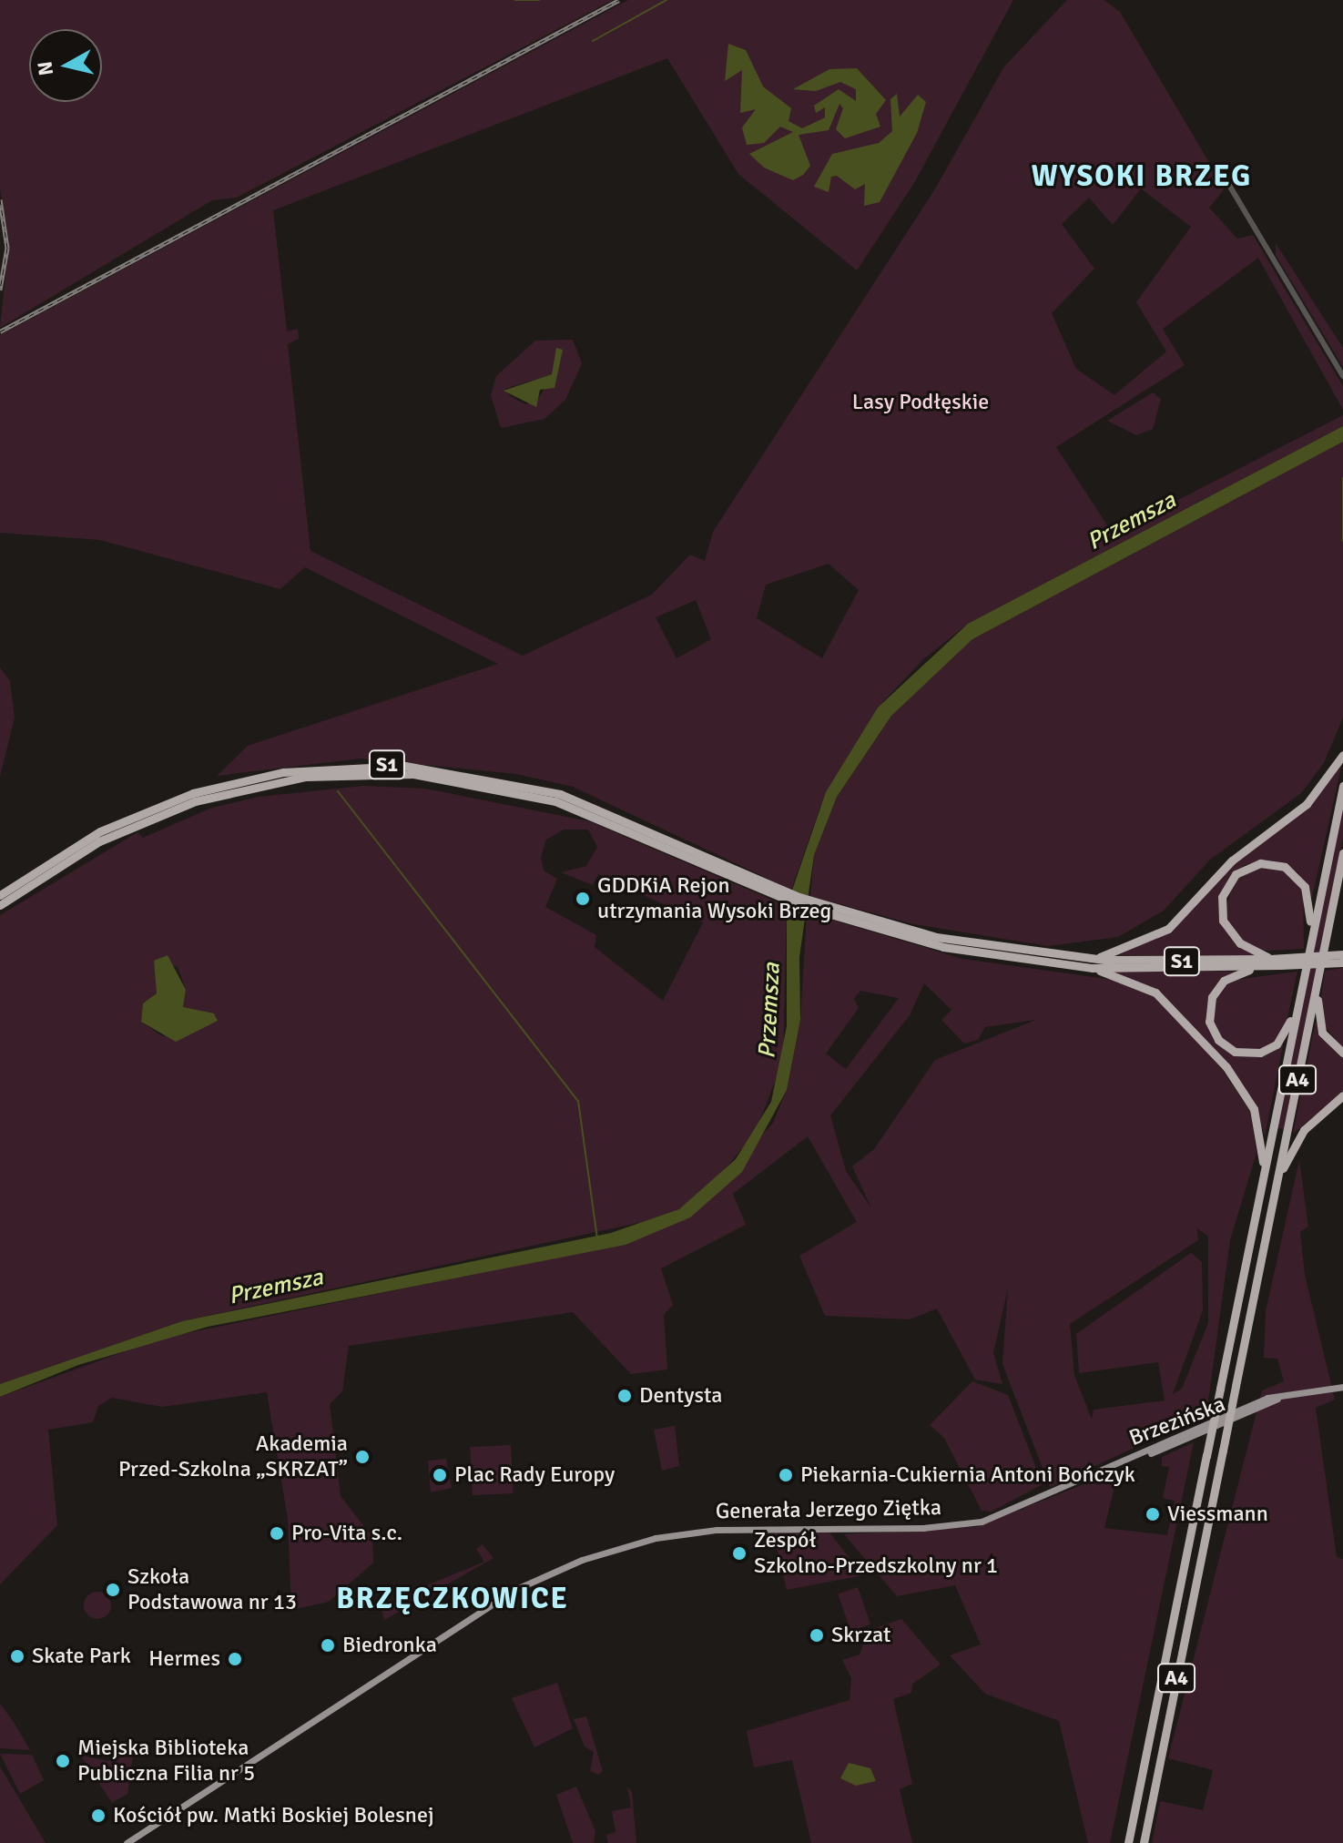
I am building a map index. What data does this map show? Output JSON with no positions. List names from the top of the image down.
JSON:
{
  "streets": {
    "highway": ["S1", "A4"],
    "main road": ["Brzezińska", "Generała Jerzego Ziętka"]
  },
  "crossings": [
    ["Brzezińska", "Generała Jerzego Ziętka"]
  ],
  "districts": ["WYSOKI BRZEG", "BRZĘCZKOWICE"],
  "water": ["Przemsza"],
  "parks": ["Lasy Podłęskie"],
  "places": [
    "GDDKiA Rejon utrzymania Wysoki Brzeg",
    "Dentysta",
    "Akademia Przed-Szkolna „SKRZAT”",
    "Plac Rady Europy",
    "Piekarnia-Cukiernia Antoni Bończyk",
    "Viessmann",
    "Pro-Vita s.c.",
    "Zespół Szkolno-Przedszkolny nr 1",
    "Szkoła Podstawowa nr 13",
    "Skrzat",
    "Biedronka",
    "Skate Park",
    "Hermes",
    "Miejska Biblioteka Publiczna Filia nr 5",
    "Kościół pw. Matki Boskiej Bolesnej"
  ],
  "north": "left"
}
